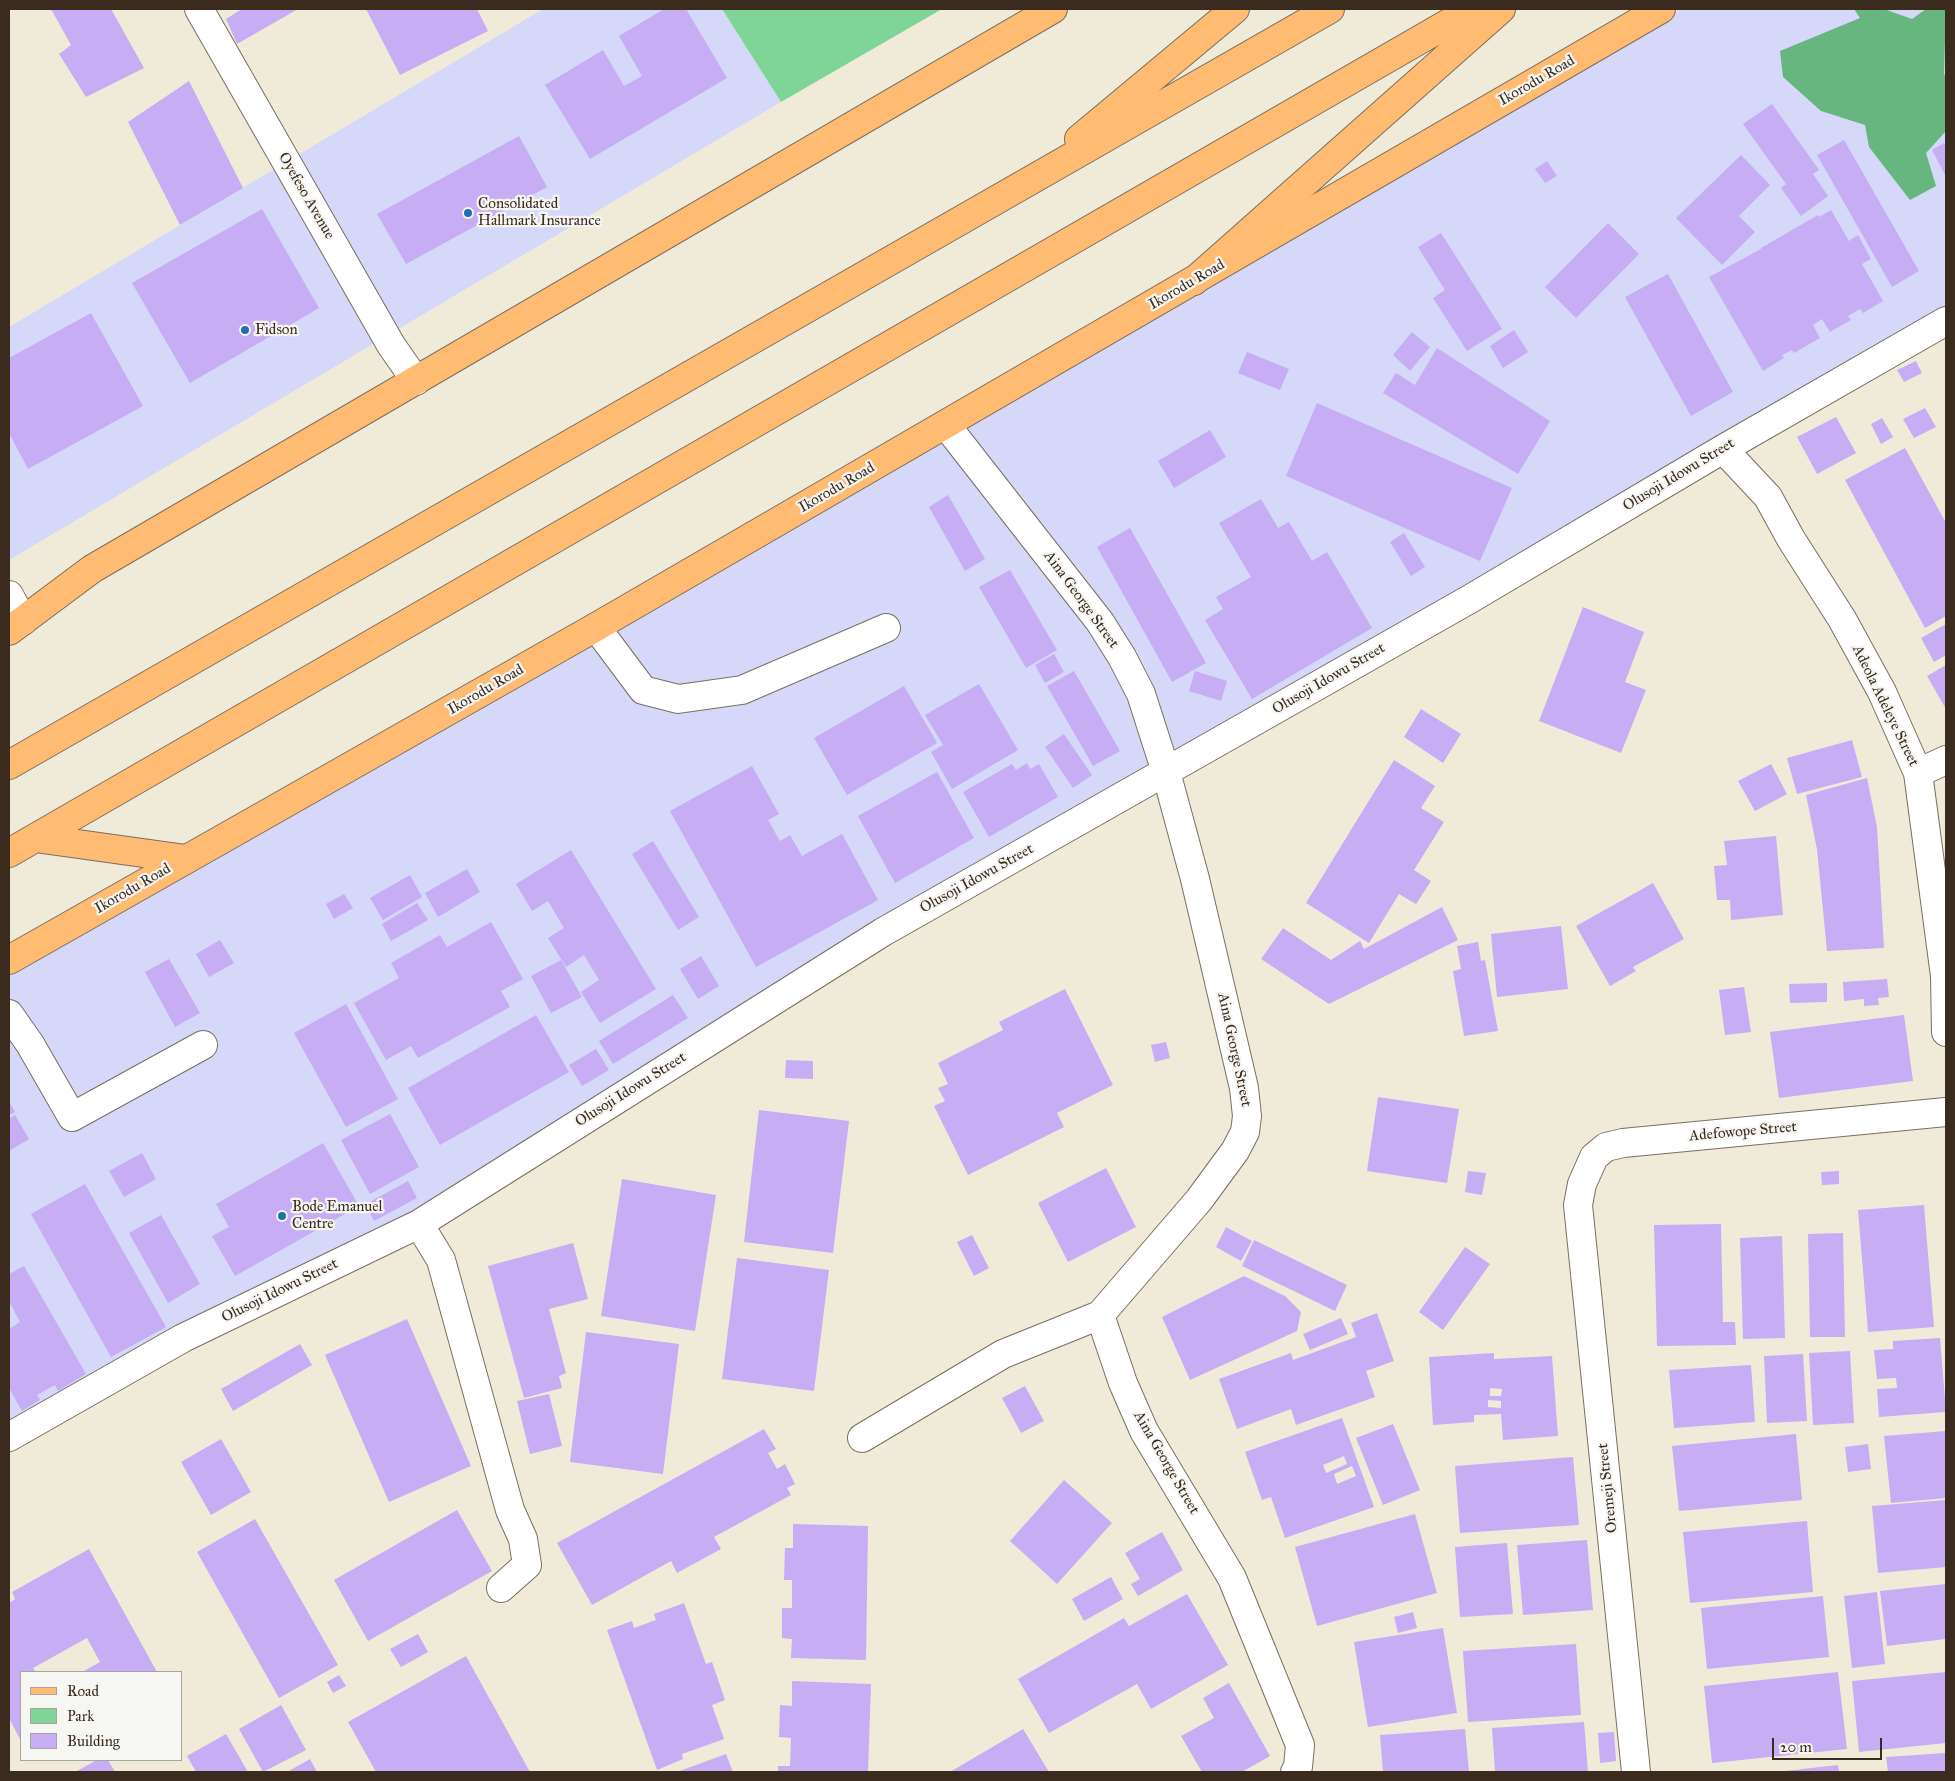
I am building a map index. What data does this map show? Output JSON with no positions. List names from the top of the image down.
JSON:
{
  "streets": {
    "main road": ["Ikorodu Road"],
    "street": [
      "Oyefeso Avenue",
      "Olusoji Idowu Street",
      "Aina George Street",
      "Adeola Adeleye Street",
      "Adefowope Street",
      "Oremeji Street"
    ]
  },
  "crossings": [
    ["Ikorodu Road", "Aina George Street"],
    ["Olusoji Idowu Street", "Aina George Street"],
    ["Olusoji Idowu Street", "Adeola Adeleye Street"],
    ["Adefowope Street", "Oremeji Street"]
  ],
  "places": ["Consolidated Hallmark Insurance", "Fidson", "Bode Emanuel Centre"],
  "legend": ["Road", "Park", "Building"],
  "scale_bar": "20 m"
}
